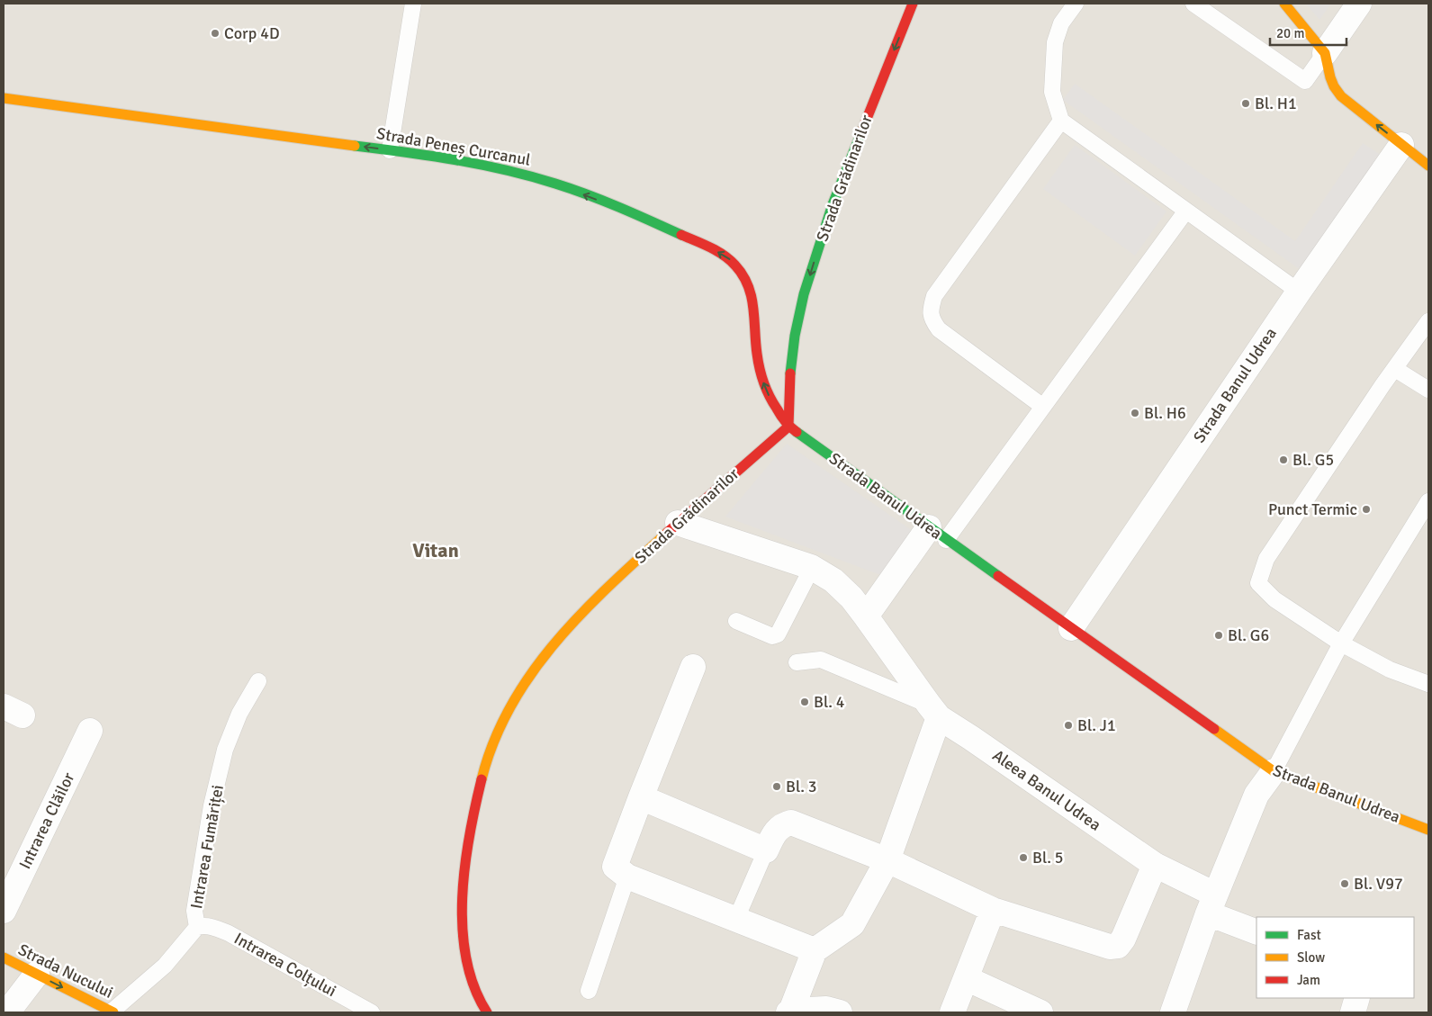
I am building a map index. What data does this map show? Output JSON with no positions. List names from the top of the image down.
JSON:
{
  "streets": {
    "street": [
      "Strada Peneș Curcanul",
      "Strada Grădinarilor",
      "Strada Banul Udrea",
      "Aleea Banul Udrea",
      "Intrarea Clăilor",
      "Strada Nucului"
    ],
    "lane": ["Intrarea Fumăriței", "Intrarea Colțului"]
  },
  "crossings": [
    ["Strada Peneș Curcanul", "Strada Grădinarilor"],
    ["Strada Peneș Curcanul", "Strada Banul Udrea"],
    ["Strada Grădinarilor", "Strada Banul Udrea"],
    ["Intrarea Fumăriței", "Intrarea Colțului"],
    ["Intrarea Fumăriței", "Strada Nucului"]
  ],
  "one_way": ["Strada Peneș Curcanul", "Strada Grădinarilor", "Strada Nucului"],
  "districts": ["Vitan"],
  "places": [
    "Corp 4D",
    "Bl. H1",
    "Bl. H6",
    "Bl. G5",
    "Punct Termic",
    "Bl. G6",
    "Bl. 4",
    "Bl. J1",
    "Bl. 3",
    "Bl. 5",
    "Bl. V97"
  ],
  "legend": ["Fast", "Slow", "Jam"],
  "scale_bar": "20 m"
}
